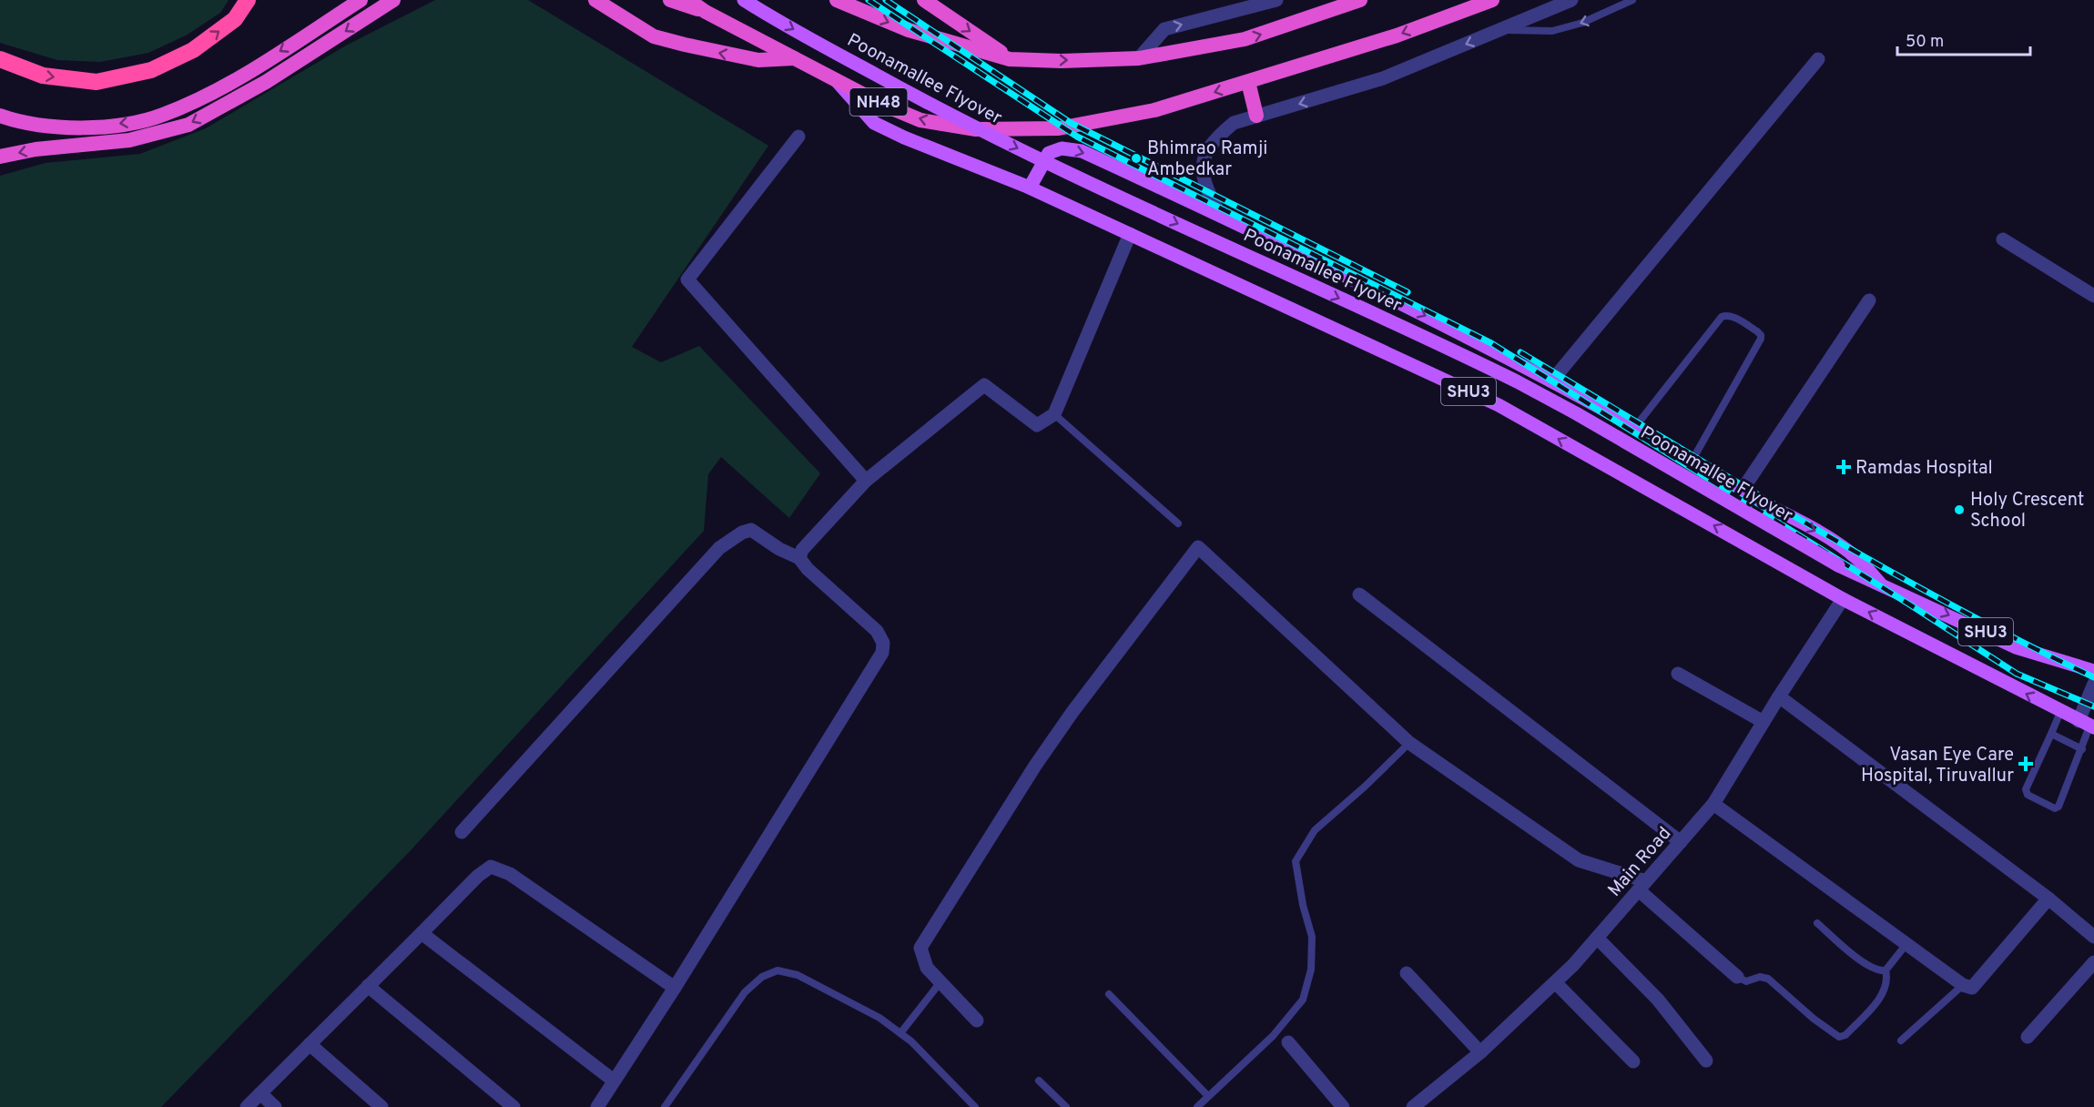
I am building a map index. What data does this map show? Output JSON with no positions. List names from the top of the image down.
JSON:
{
  "streets": {
    "highway": ["NH48"],
    "main road": ["Poonamallee Flyover", "SHU3"],
    "street": ["Main Road"]
  },
  "crossings": [
    ["Poonamallee Flyover", "SHU3"],
    ["NH48", "SHU3"],
    ["SHU3", "Main Road"]
  ],
  "places": {
    "other": ["Bhimrao Ramji Ambedkar", "Holy Crescent School"],
    "health": ["Ramdas Hospital", "Vasan Eye Care Hospital, Tiruvallur"]
  },
  "scale_bar": "50 m"
}
